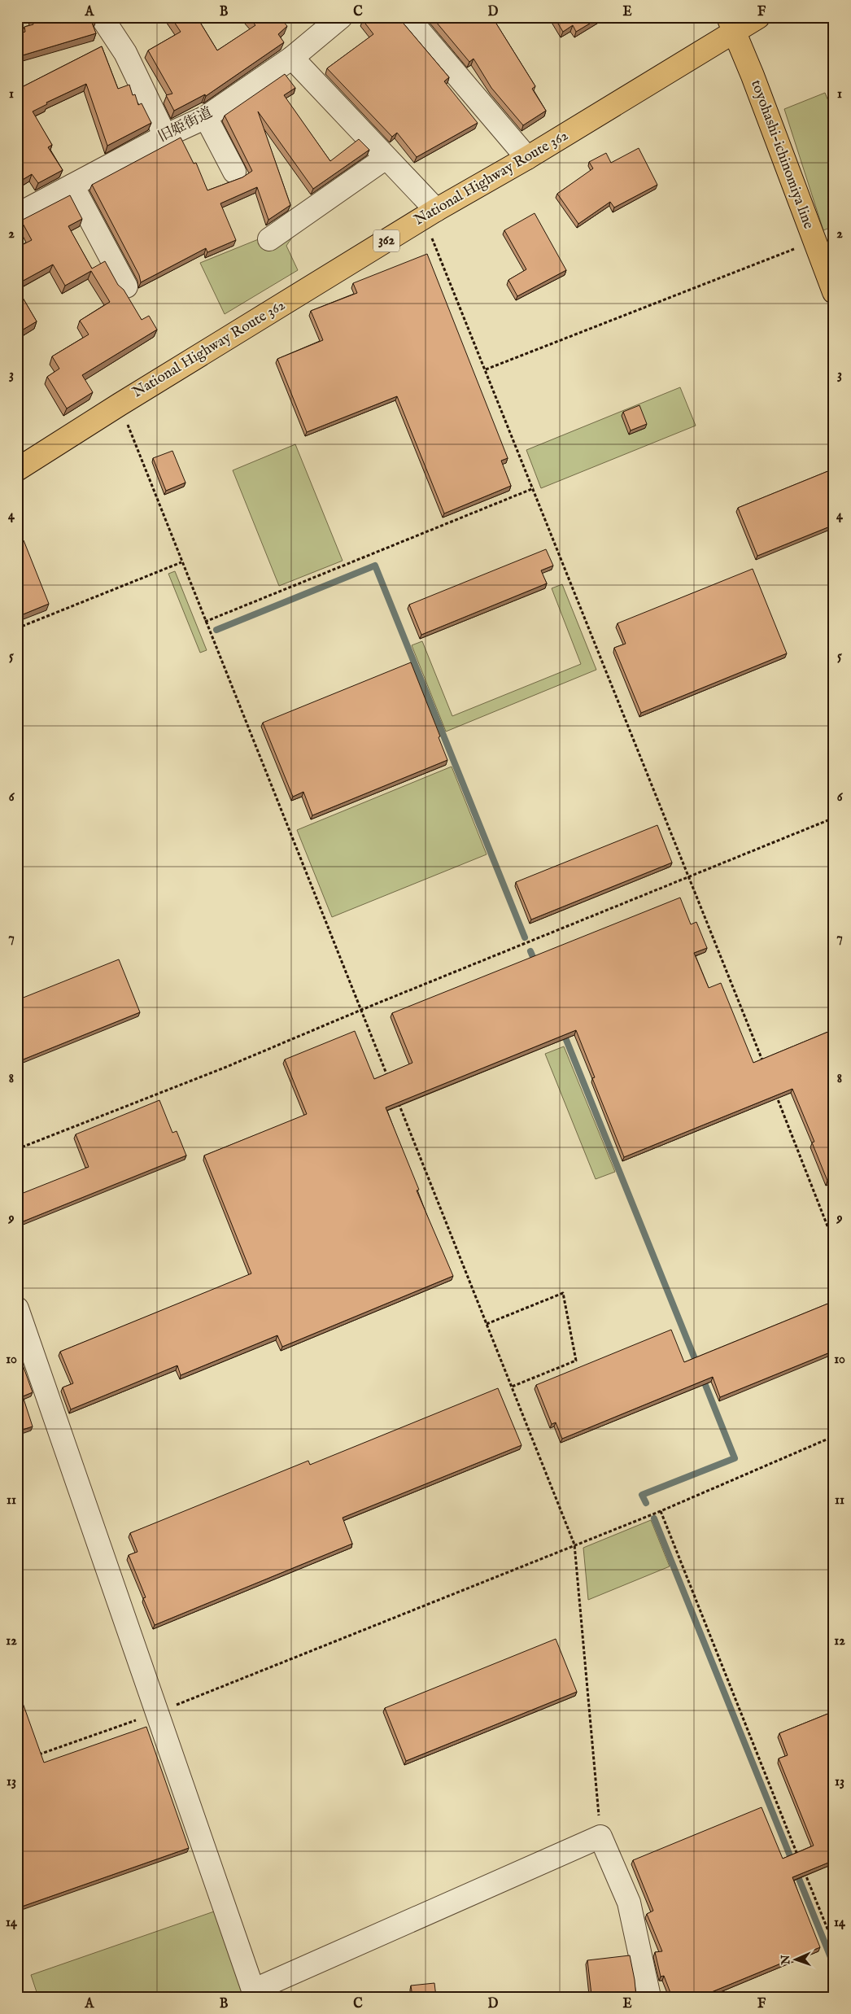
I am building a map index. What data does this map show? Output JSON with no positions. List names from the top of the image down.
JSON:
{
  "streets": {
    "main road": ["toyohashi-ichinomiya line", "National Highway Route 362", "362"],
    "street": ["旧姫街道"]
  },
  "crossings": [
    ["toyohashi-ichinomiya line", "National Highway Route 362"]
  ],
  "north": "left",
  "grid": {
    "columns": [
      "A",
      "B",
      "C",
      "D",
      "E",
      "F"
    ],
    "rows": [
      "1",
      "2",
      "3",
      "4",
      "5",
      "6",
      "7",
      "8",
      "9",
      "10",
      "11",
      "12",
      "13",
      "14"
    ]
  }
}
